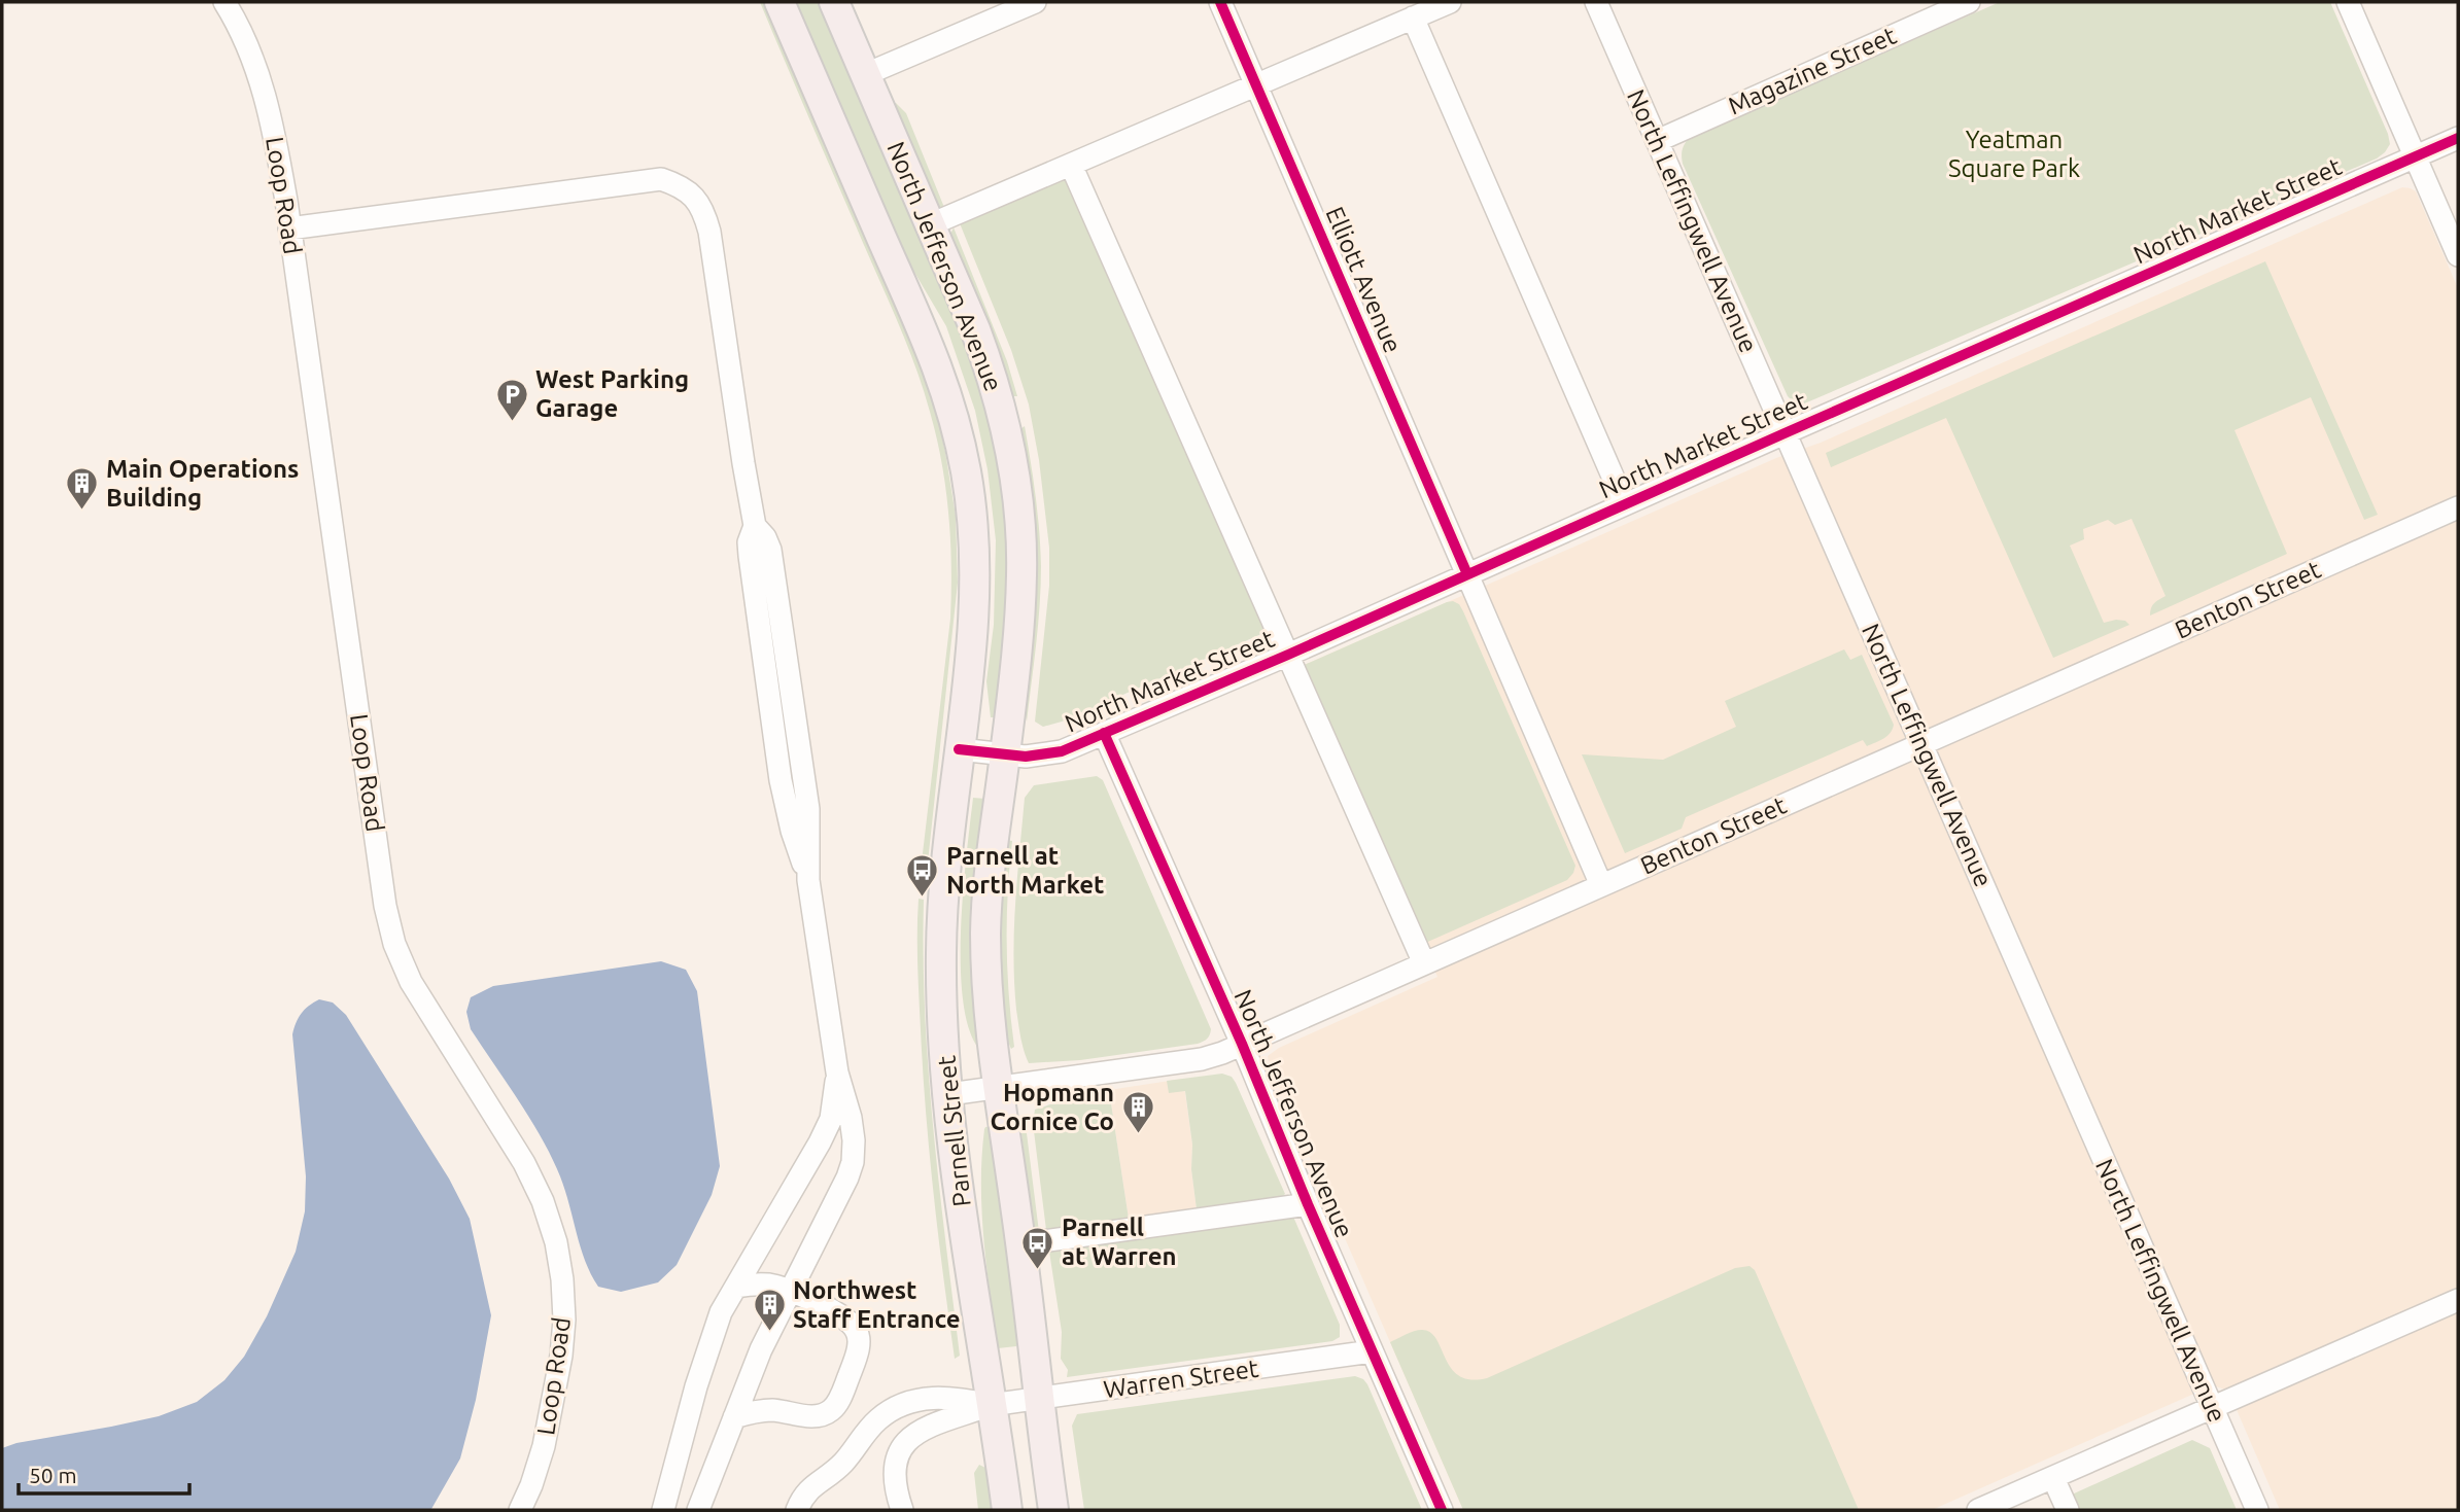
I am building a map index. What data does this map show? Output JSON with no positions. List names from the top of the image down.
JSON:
{
  "streets": {
    "main road": ["North Jefferson Avenue", "Parnell Street"],
    "street": [
      "Magazine Street",
      "Loop Road",
      "North Market Street",
      "North Leffingwell Avenue",
      "Elliott Avenue",
      "Benton Street",
      "Warren Street"
    ]
  },
  "crossings": [
    ["Magazine Street", "North Leffingwell Avenue"],
    ["North Market Street", "North Leffingwell Avenue"],
    ["North Market Street", "North Jefferson Avenue"],
    ["North Market Street", "Elliott Avenue"],
    ["North Market Street", "Parnell Street"],
    ["North Leffingwell Avenue", "Benton Street"],
    ["North Jefferson Avenue", "Benton Street"],
    ["North Jefferson Avenue", "Parnell Street"],
    ["North Jefferson Avenue", "Warren Street"],
    ["Elliott Avenue", "Benton Street"],
    ["Benton Street", "Parnell Street"],
    ["Parnell Street", "Warren Street"]
  ],
  "parks": ["Yeatman Square Park"],
  "places": {
    "parking": ["West Parking Garage"],
    "building": ["Main Operations Building", "Hopmann Cornice Co", "Northwest Staff Entrance"],
    "bus stop": ["Parnell at North Market", "Parnell at Warren"]
  },
  "scale_bar": "50 m"
}
